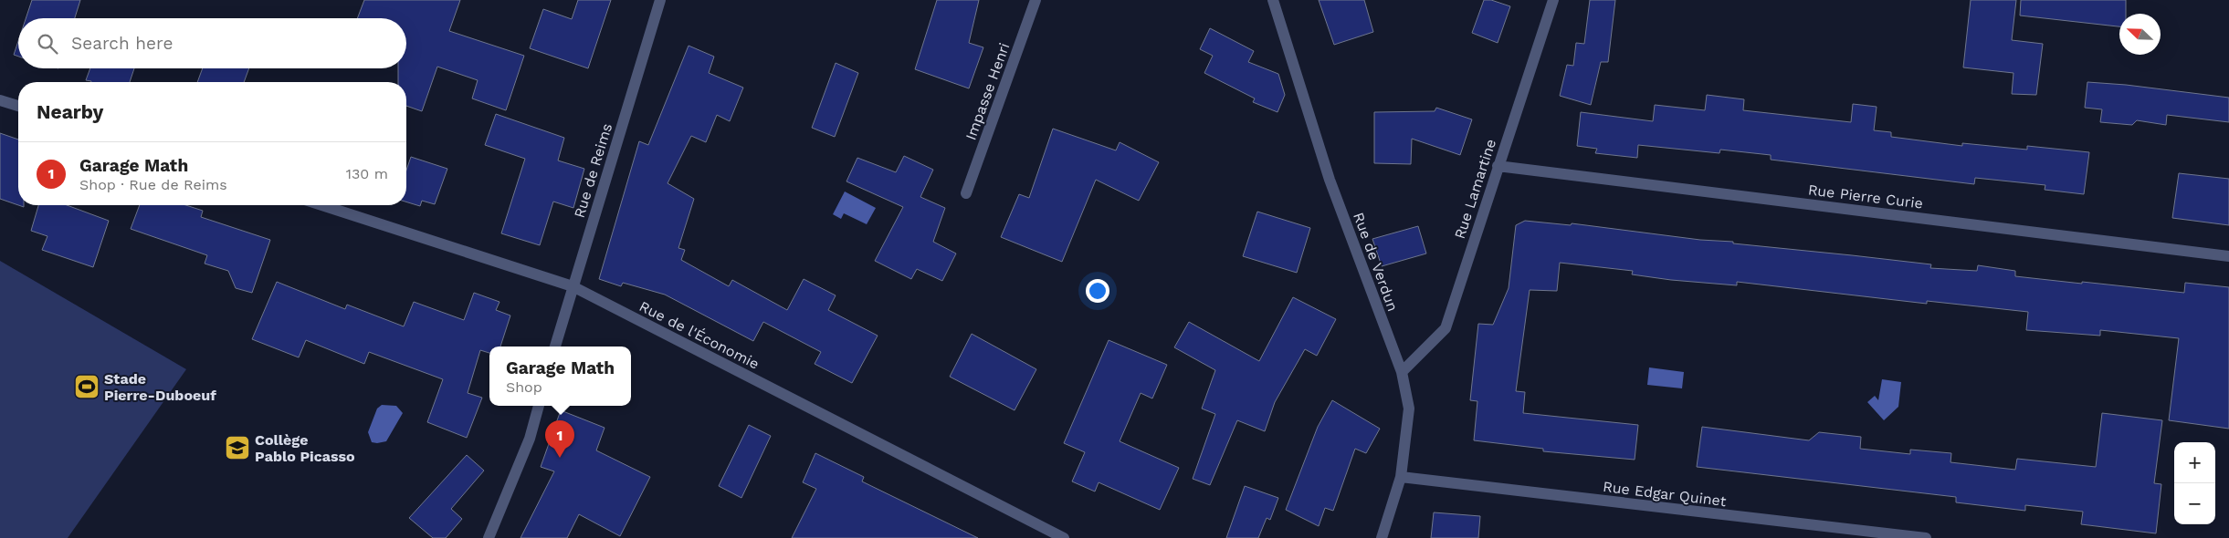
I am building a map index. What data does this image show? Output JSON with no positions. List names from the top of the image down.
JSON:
{
  "streets": {
    "street": [
      "Impasse Henri",
      "Rue de Reims",
      "Rue Lamartine",
      "Rue Pierre Curie",
      "Rue de Verdun",
      "Rue de l'Économie",
      "Rue Edgar Quinet"
    ]
  },
  "crossings": [
    ["Rue de Reims", "Rue de l'Économie"],
    ["Rue Lamartine", "Rue Pierre Curie"],
    ["Rue Lamartine", "Rue de Verdun"],
    ["Rue de Verdun", "Rue Edgar Quinet"]
  ],
  "places": {
    "sports": ["Stade Pierre-Duboeuf"],
    "school or university": ["Collège Pablo Picasso"]
  },
  "north": "top left",
  "page": {
    "search": "Search here",
    "heading": "Nearby",
    "list": [
      {
        "mark": "1",
        "name": "Garage Math",
        "note": "Shop · Rue de Reims",
        "value": "130 m"
      }
    ],
    "popup": ["Garage Math", "Shop"],
    "pins": "1",
    "map_buttons": ["+", "−"]
  }
}
